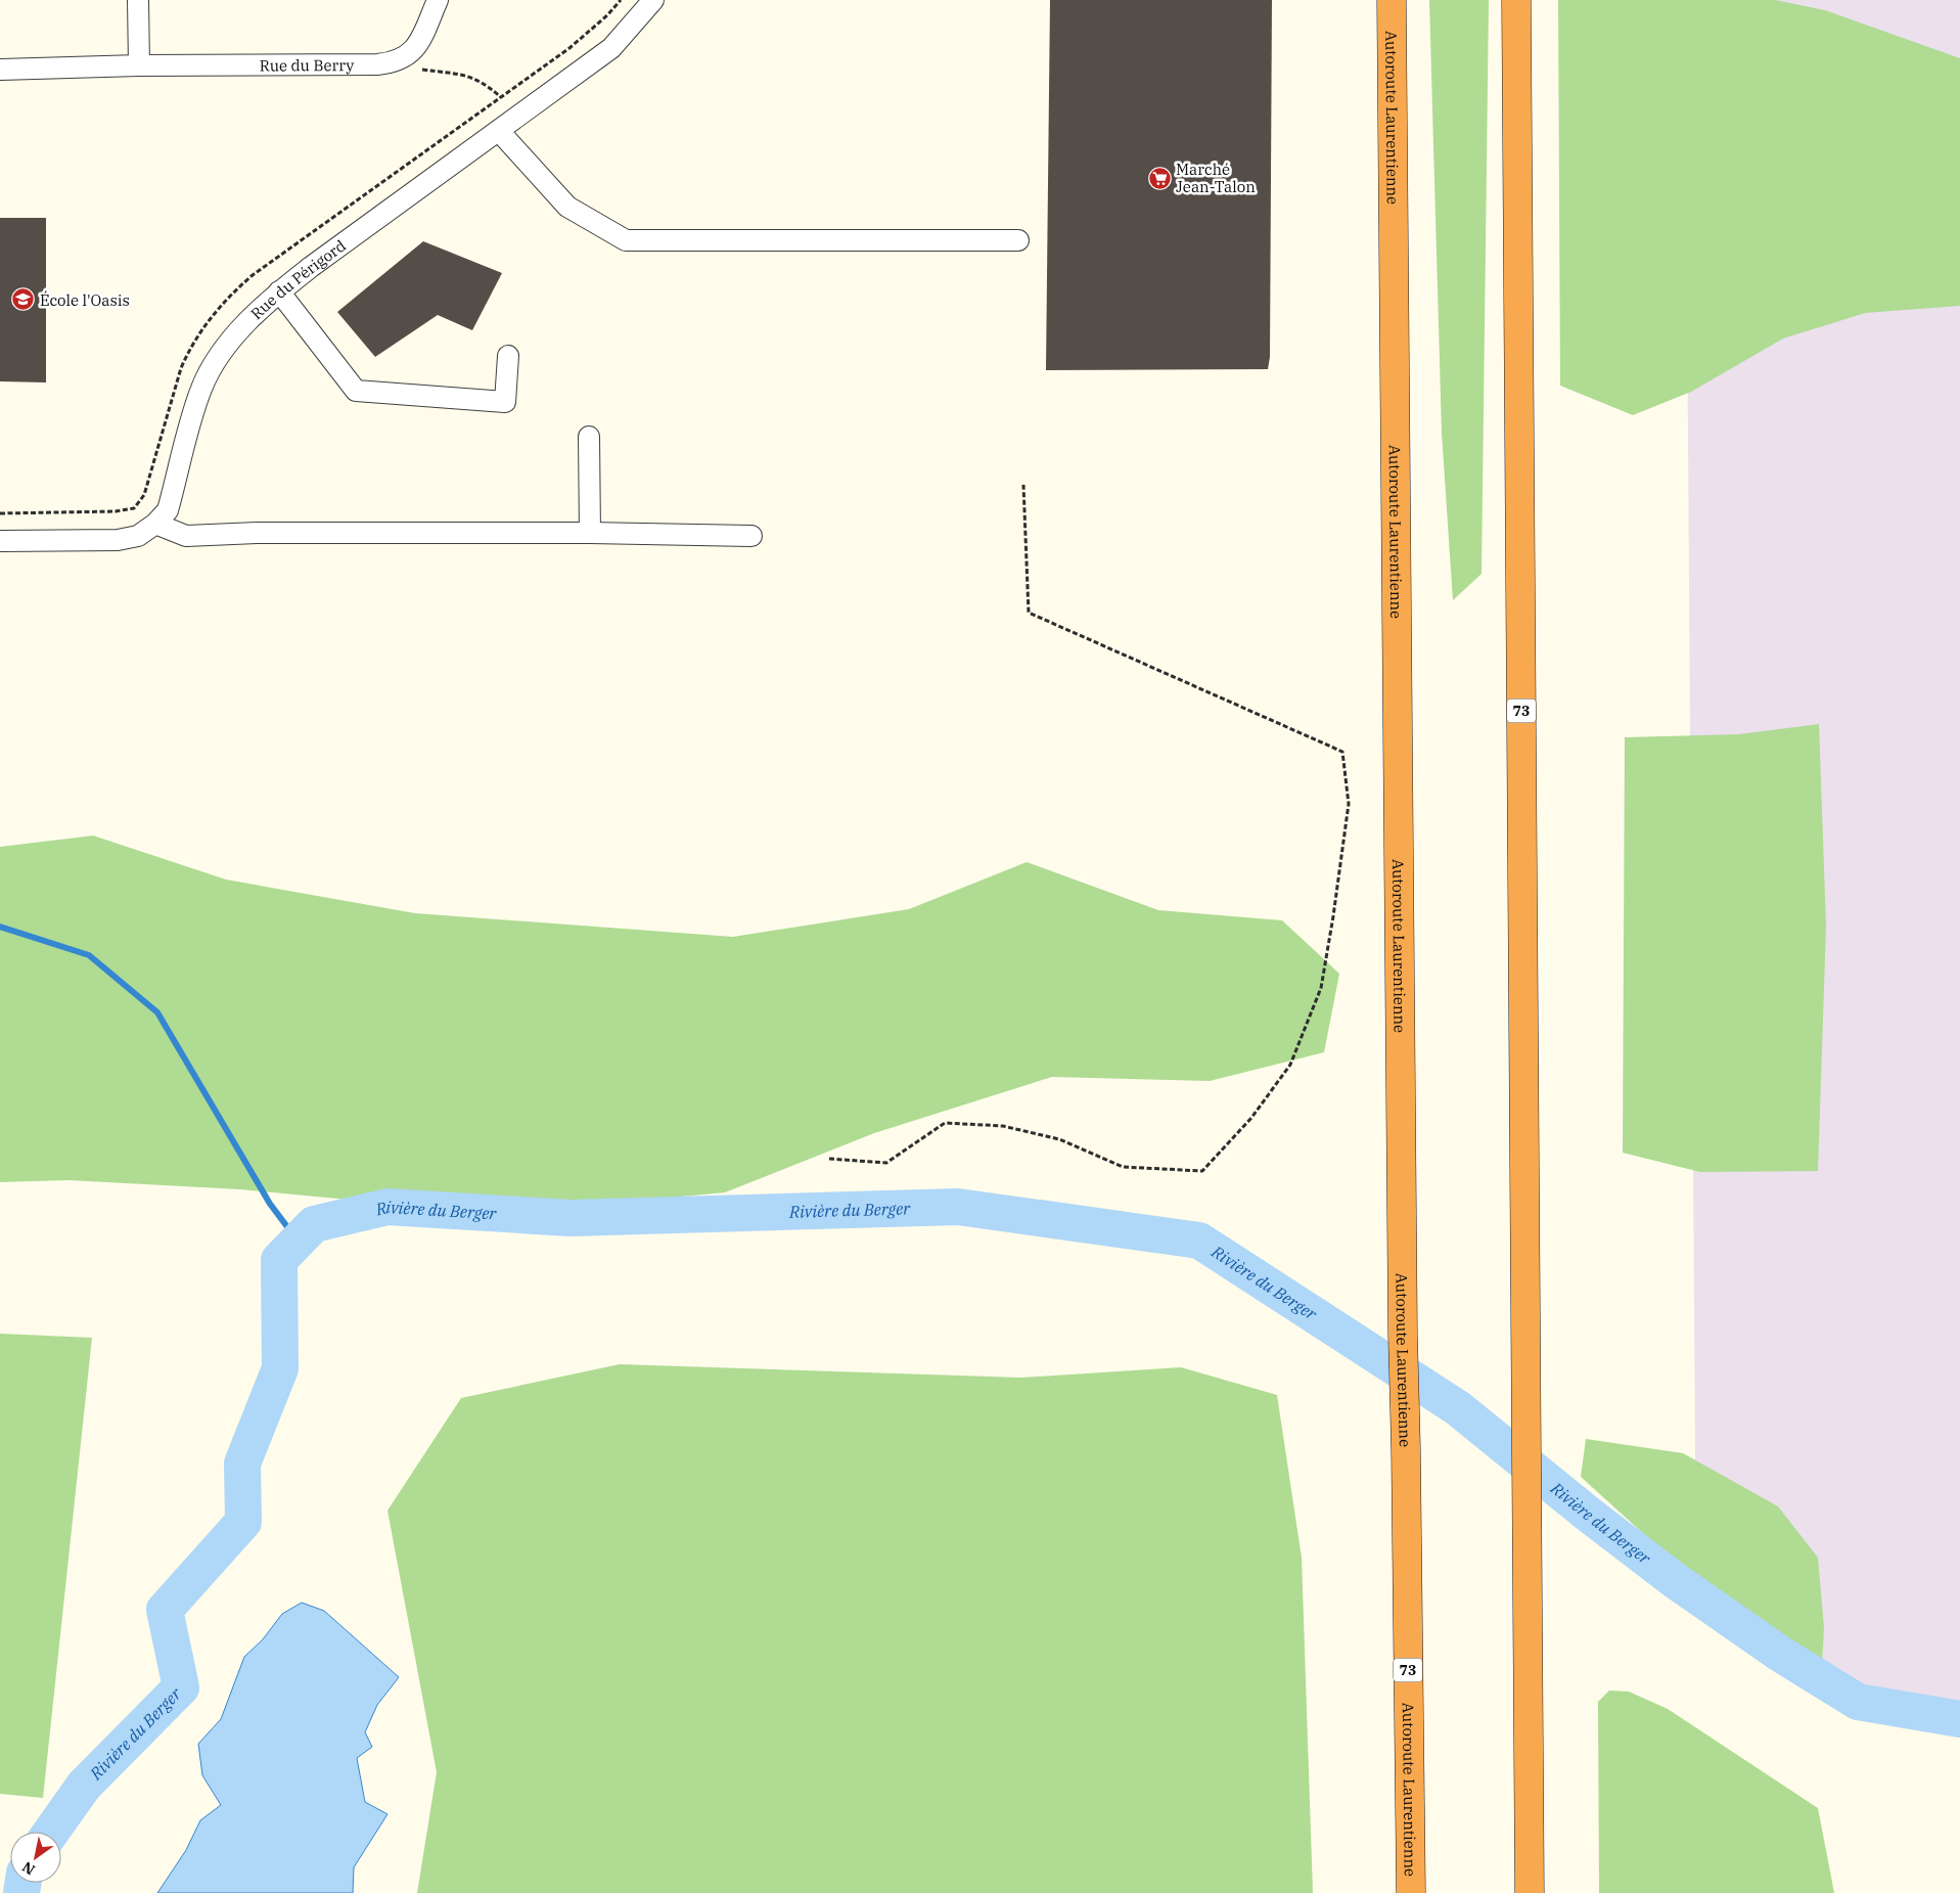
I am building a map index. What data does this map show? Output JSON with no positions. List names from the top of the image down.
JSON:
{
  "streets": {
    "highway": ["Autoroute Laurentienne", "73"],
    "street": ["Rue du Berry", "Rue du Périgord"]
  },
  "water": ["Rivière du Berger"],
  "places": {
    "supermarket": ["Marché Jean-Talon"],
    "school or university": ["École l'Oasis"]
  },
  "north": "bottom left"
}
